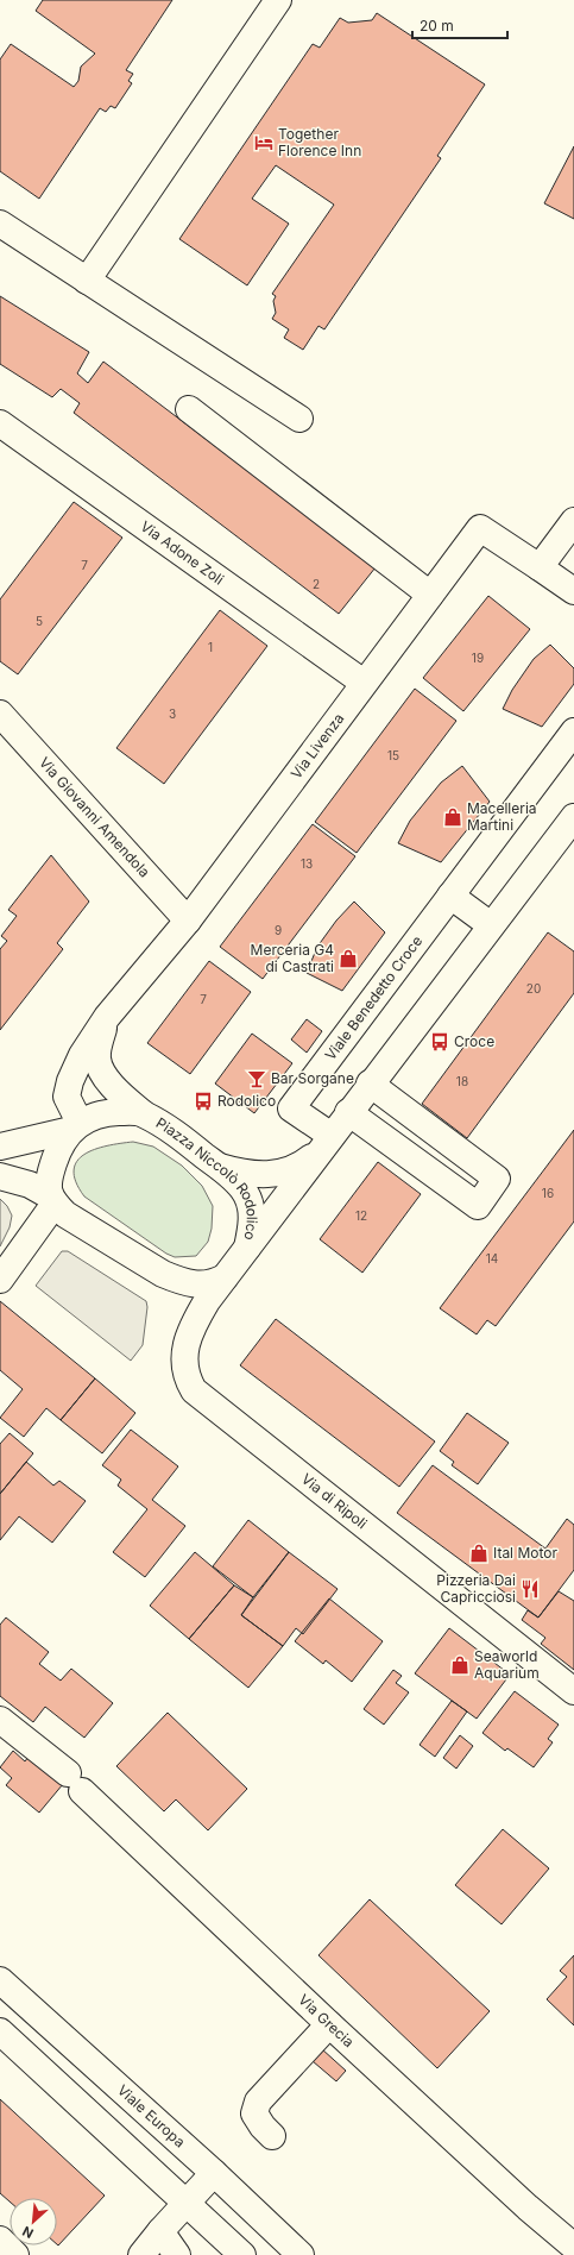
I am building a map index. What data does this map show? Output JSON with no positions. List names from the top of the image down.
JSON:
{
  "streets": {
    "street": [
      "Via Adone Zoli",
      "Via Livenza",
      "Via Giovanni Amendola",
      "Viale Benedetto Croce",
      "Piazza Niccolò Rodolico",
      "Via di Ripoli",
      "Via Grecia",
      "Viale Europa"
    ]
  },
  "crossings": [
    ["Via Adone Zoli", "Via Livenza"],
    ["Via Livenza", "Via Giovanni Amendola"],
    ["Via Livenza", "Piazza Niccolò Rodolico"],
    ["Piazza Niccolò Rodolico", "Via di Ripoli"]
  ],
  "places": {
    "hotel": ["Together Florence Inn"],
    "shop": [
      "Macelleria Martini",
      "Merceria G4 di Castrati",
      "Ital Motor",
      "Seaworld Aquarium"
    ],
    "bus stop": ["Croce", "Rodolico"],
    "bar": ["Bar Sorgane"],
    "restaurant": ["Pizzeria Dai Capricciosi"]
  },
  "house_numbers": [
    "7",
    "2",
    "5",
    "1",
    "19",
    "3",
    "15",
    "13",
    "9",
    "20",
    "7",
    "18",
    "16",
    "12",
    "14"
  ],
  "scale_bar": "20 m",
  "north": "bottom left"
}
